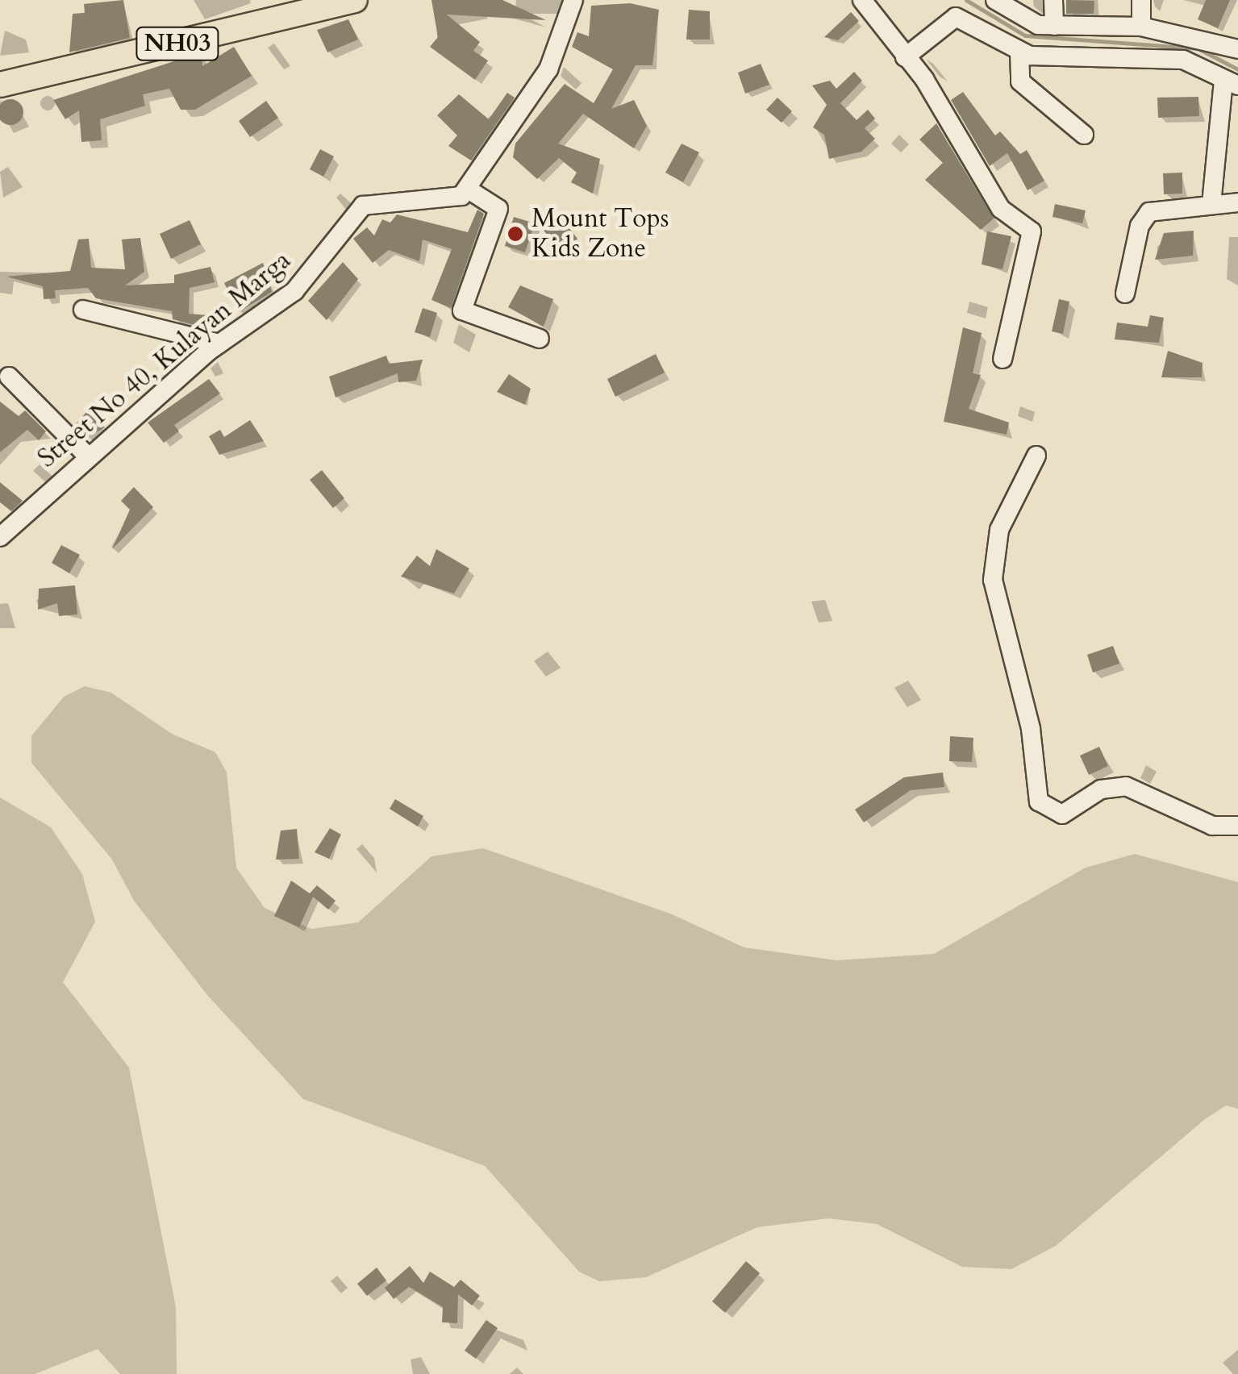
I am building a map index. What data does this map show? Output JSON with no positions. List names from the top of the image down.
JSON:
{
  "streets": {
    "main road": ["NH03"],
    "street": ["Street No 40, Kulayan Marga"]
  },
  "places": ["Mount Tops Kids Zone"]
}
